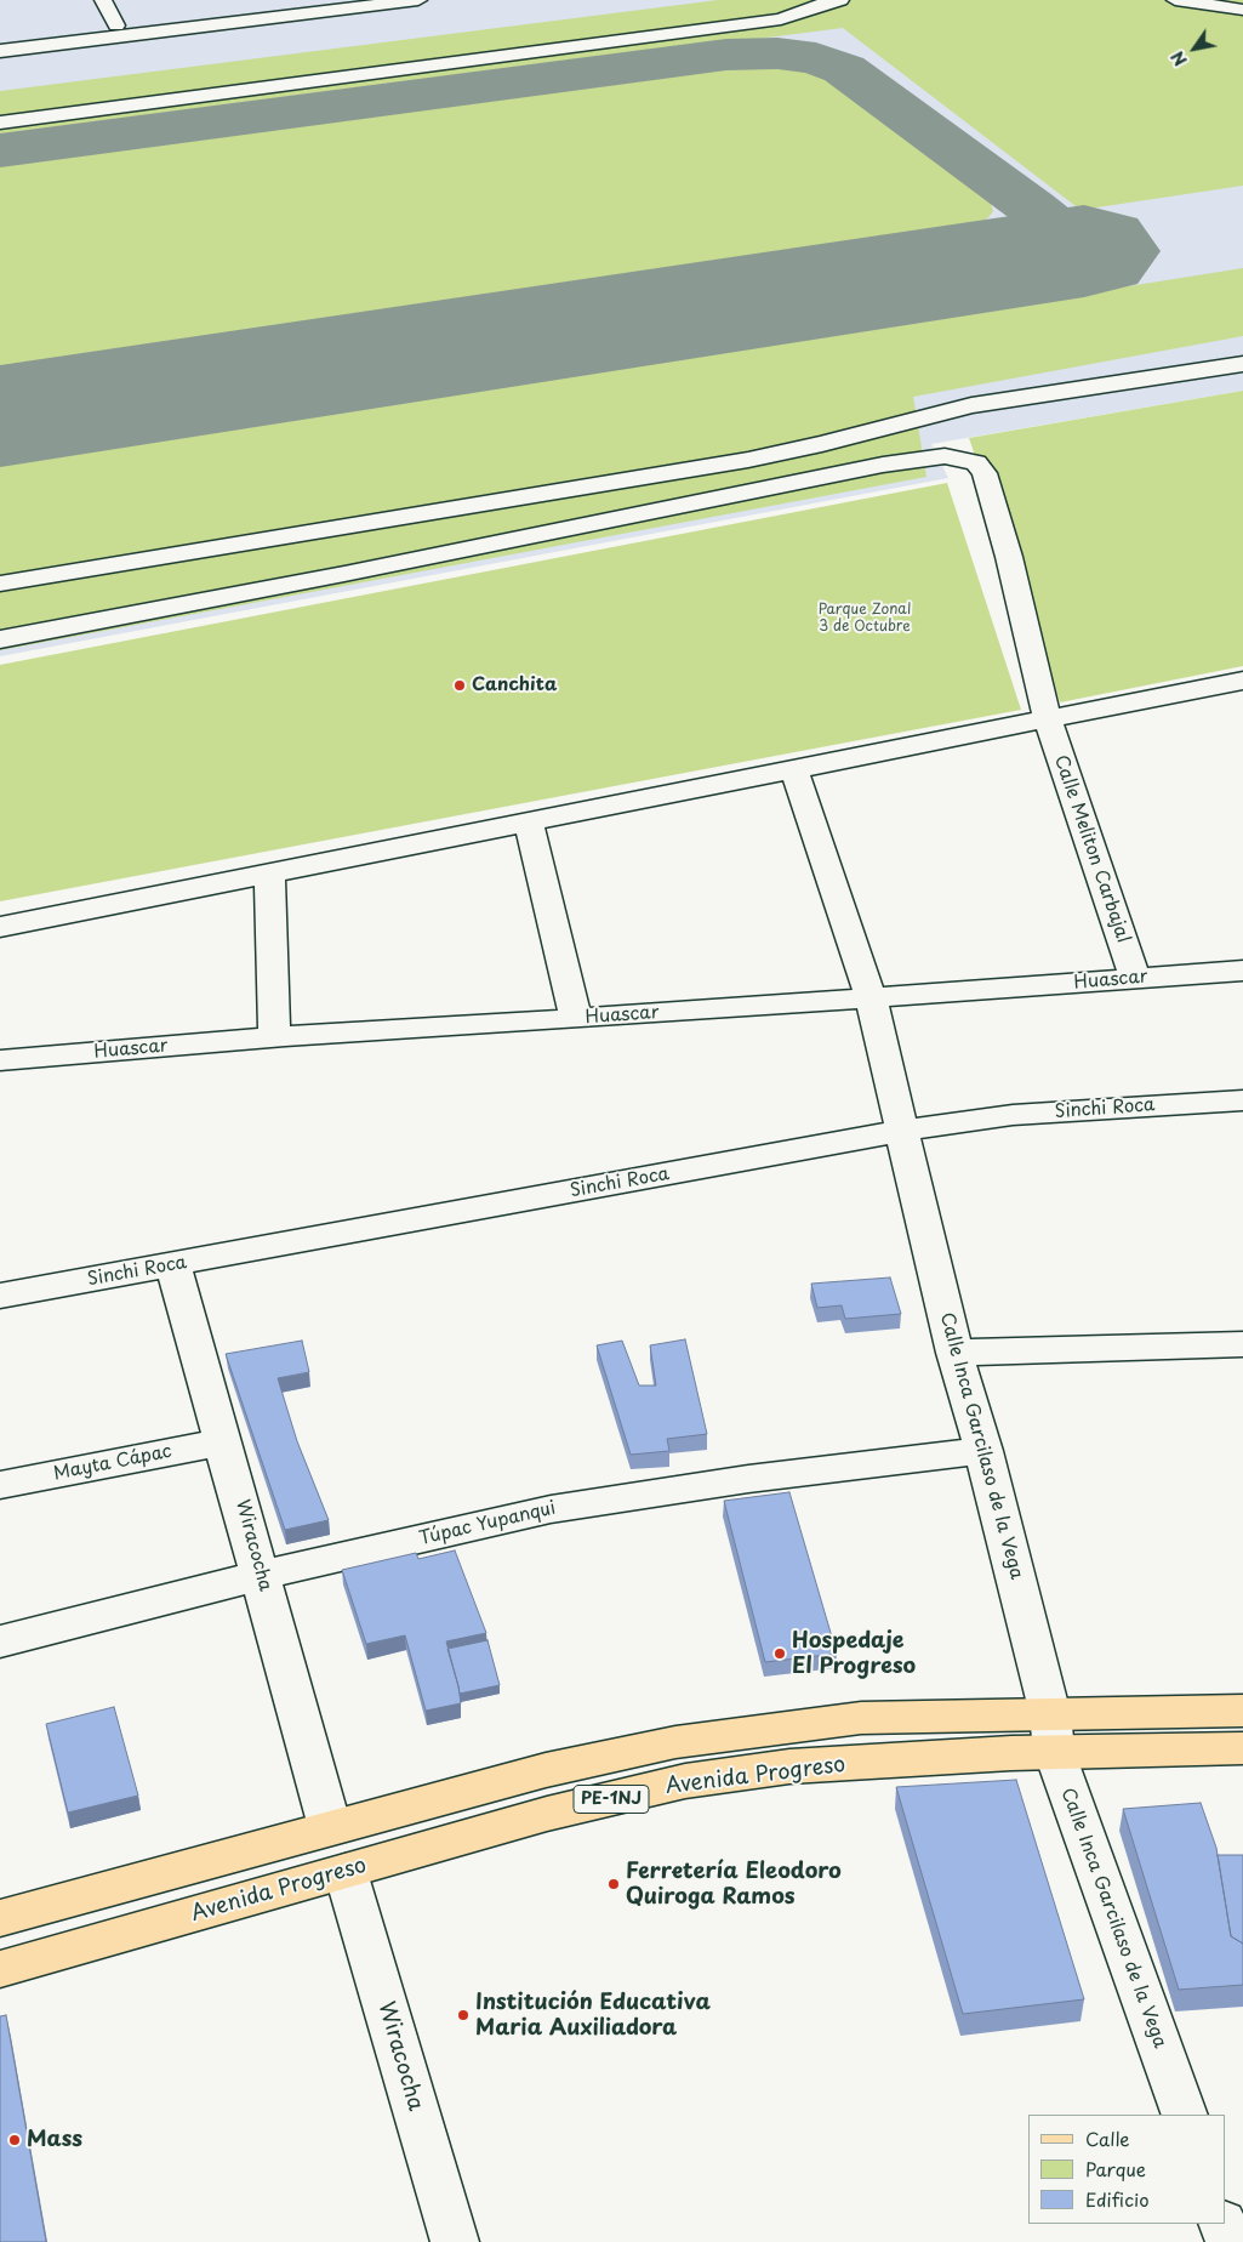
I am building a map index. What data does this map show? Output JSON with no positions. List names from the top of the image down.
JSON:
{
  "streets": {
    "main road": ["Avenida Progreso", "PE-1NJ"],
    "street": [
      "Calle Meliton Carbajal",
      "Huascar",
      "Sinchi Roca",
      "Calle Inca Garcilaso de la Vega",
      "Mayta Cápac",
      "Túpac Yupanqui",
      "Wiracocha"
    ]
  },
  "crossings": [
    ["Calle Meliton Carbajal", "Huascar"],
    ["Huascar", "Calle Inca Garcilaso de la Vega"],
    ["Sinchi Roca", "Calle Inca Garcilaso de la Vega"],
    ["Sinchi Roca", "Wiracocha"],
    ["Calle Inca Garcilaso de la Vega", "Túpac Yupanqui"],
    ["Calle Inca Garcilaso de la Vega", "Avenida Progreso"],
    ["Mayta Cápac", "Wiracocha"],
    ["Túpac Yupanqui", "Wiracocha"],
    ["Wiracocha", "Avenida Progreso"]
  ],
  "parks": ["Parque Zonal 3 de Octubre"],
  "places": [
    "Canchita",
    "Hospedaje El Progreso",
    "Ferretería Eleodoro Quiroga Ramos",
    "Institución Educativa Maria Auxiliadora",
    "Mass"
  ],
  "legend": ["Calle", "Parque", "Edificio"],
  "north": "bottom left"
}
